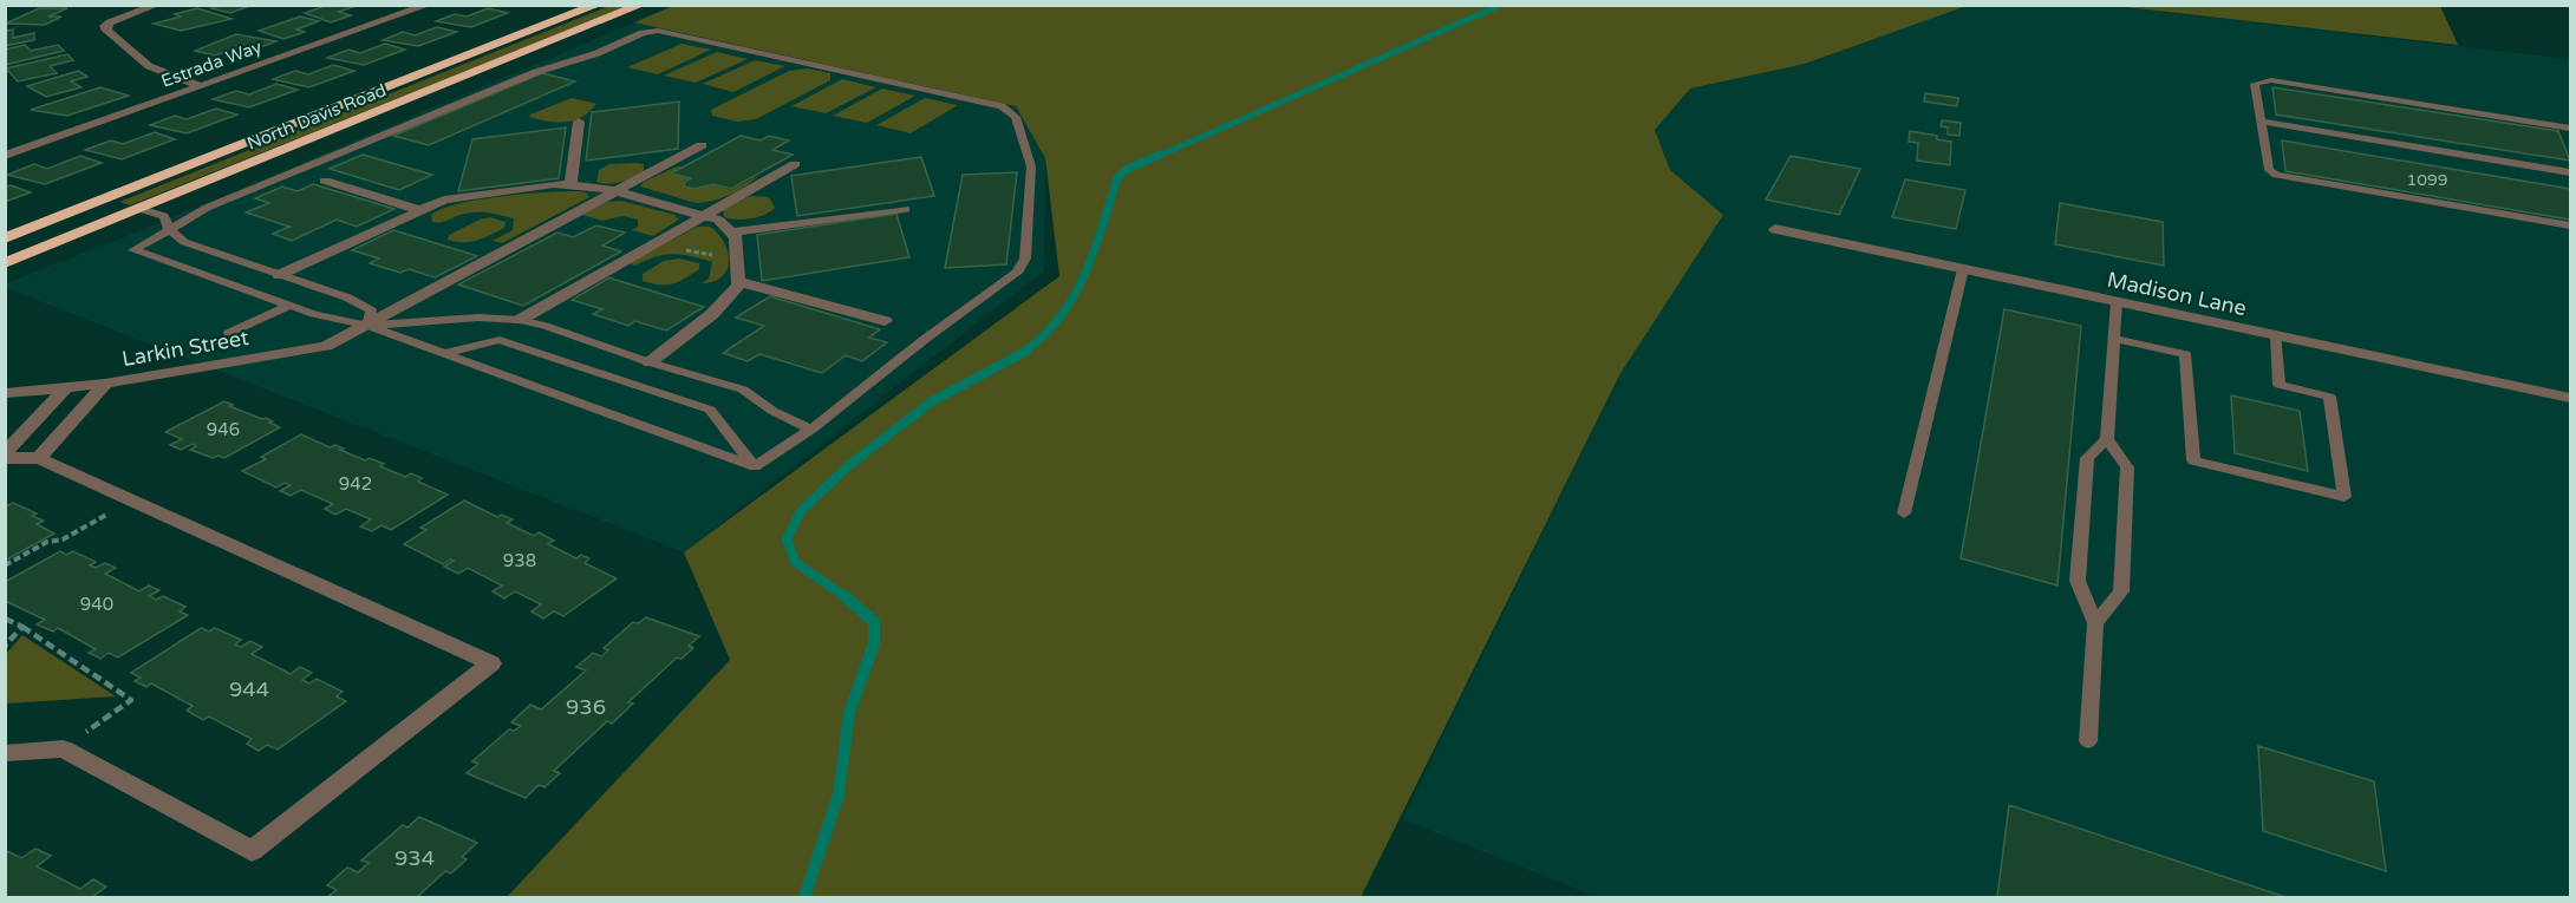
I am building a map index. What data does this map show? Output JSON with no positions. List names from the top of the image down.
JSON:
{
  "streets": {
    "highway": ["North Davis Road"],
    "street": ["Estrada Way", "Madison Lane", "Larkin Street"]
  },
  "house_numbers": [
    "1099",
    "946",
    "942",
    "938",
    "940",
    "944",
    "936",
    "934"
  ]
}
